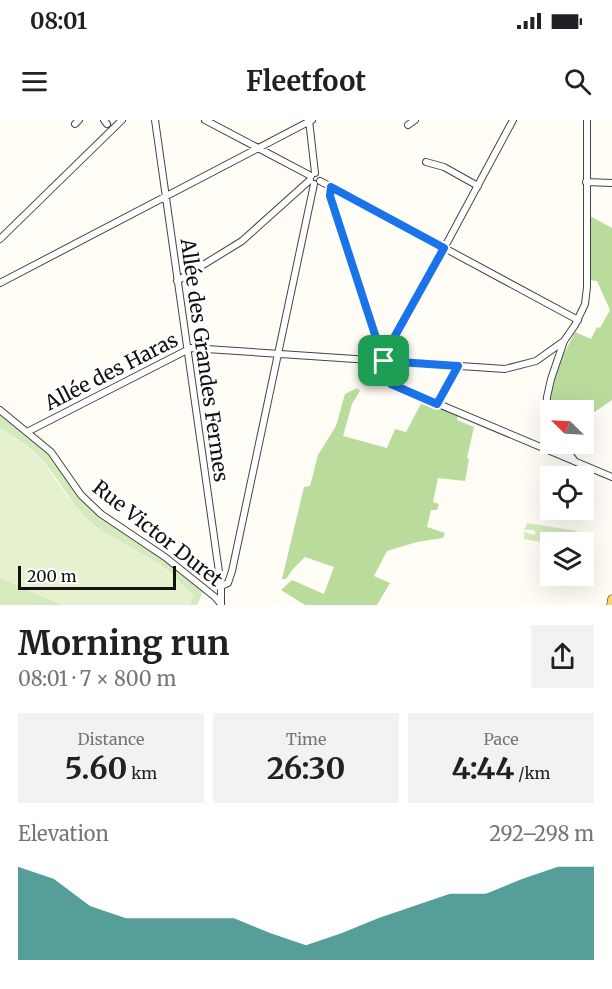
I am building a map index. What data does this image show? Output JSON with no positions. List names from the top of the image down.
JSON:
{
  "streets": {
    "street": ["Allée des Grandes Fermes", "Allée des Haras", "Rue Victor Duret"]
  },
  "crossings": [
    ["Allée des Grandes Fermes", "Allée des Haras"],
    ["Allée des Grandes Fermes", "Rue Victor Duret"],
    ["Allée des Haras", "Rue Victor Duret"]
  ],
  "scale_bar": "200 m",
  "north": "top left",
  "page": {
    "status": "08:01",
    "header": "Fleetfoot",
    "scale": "200 m",
    "heading": ["Morning run", "08:01 · 7 × 800 m"],
    "stats": [
      ["Distance", "5.60 km"],
      ["Time", "26:30"],
      ["Pace", "4:44 /km"]
    ],
    "chart": ["Elevation", "292–298 m"]
  }
}
